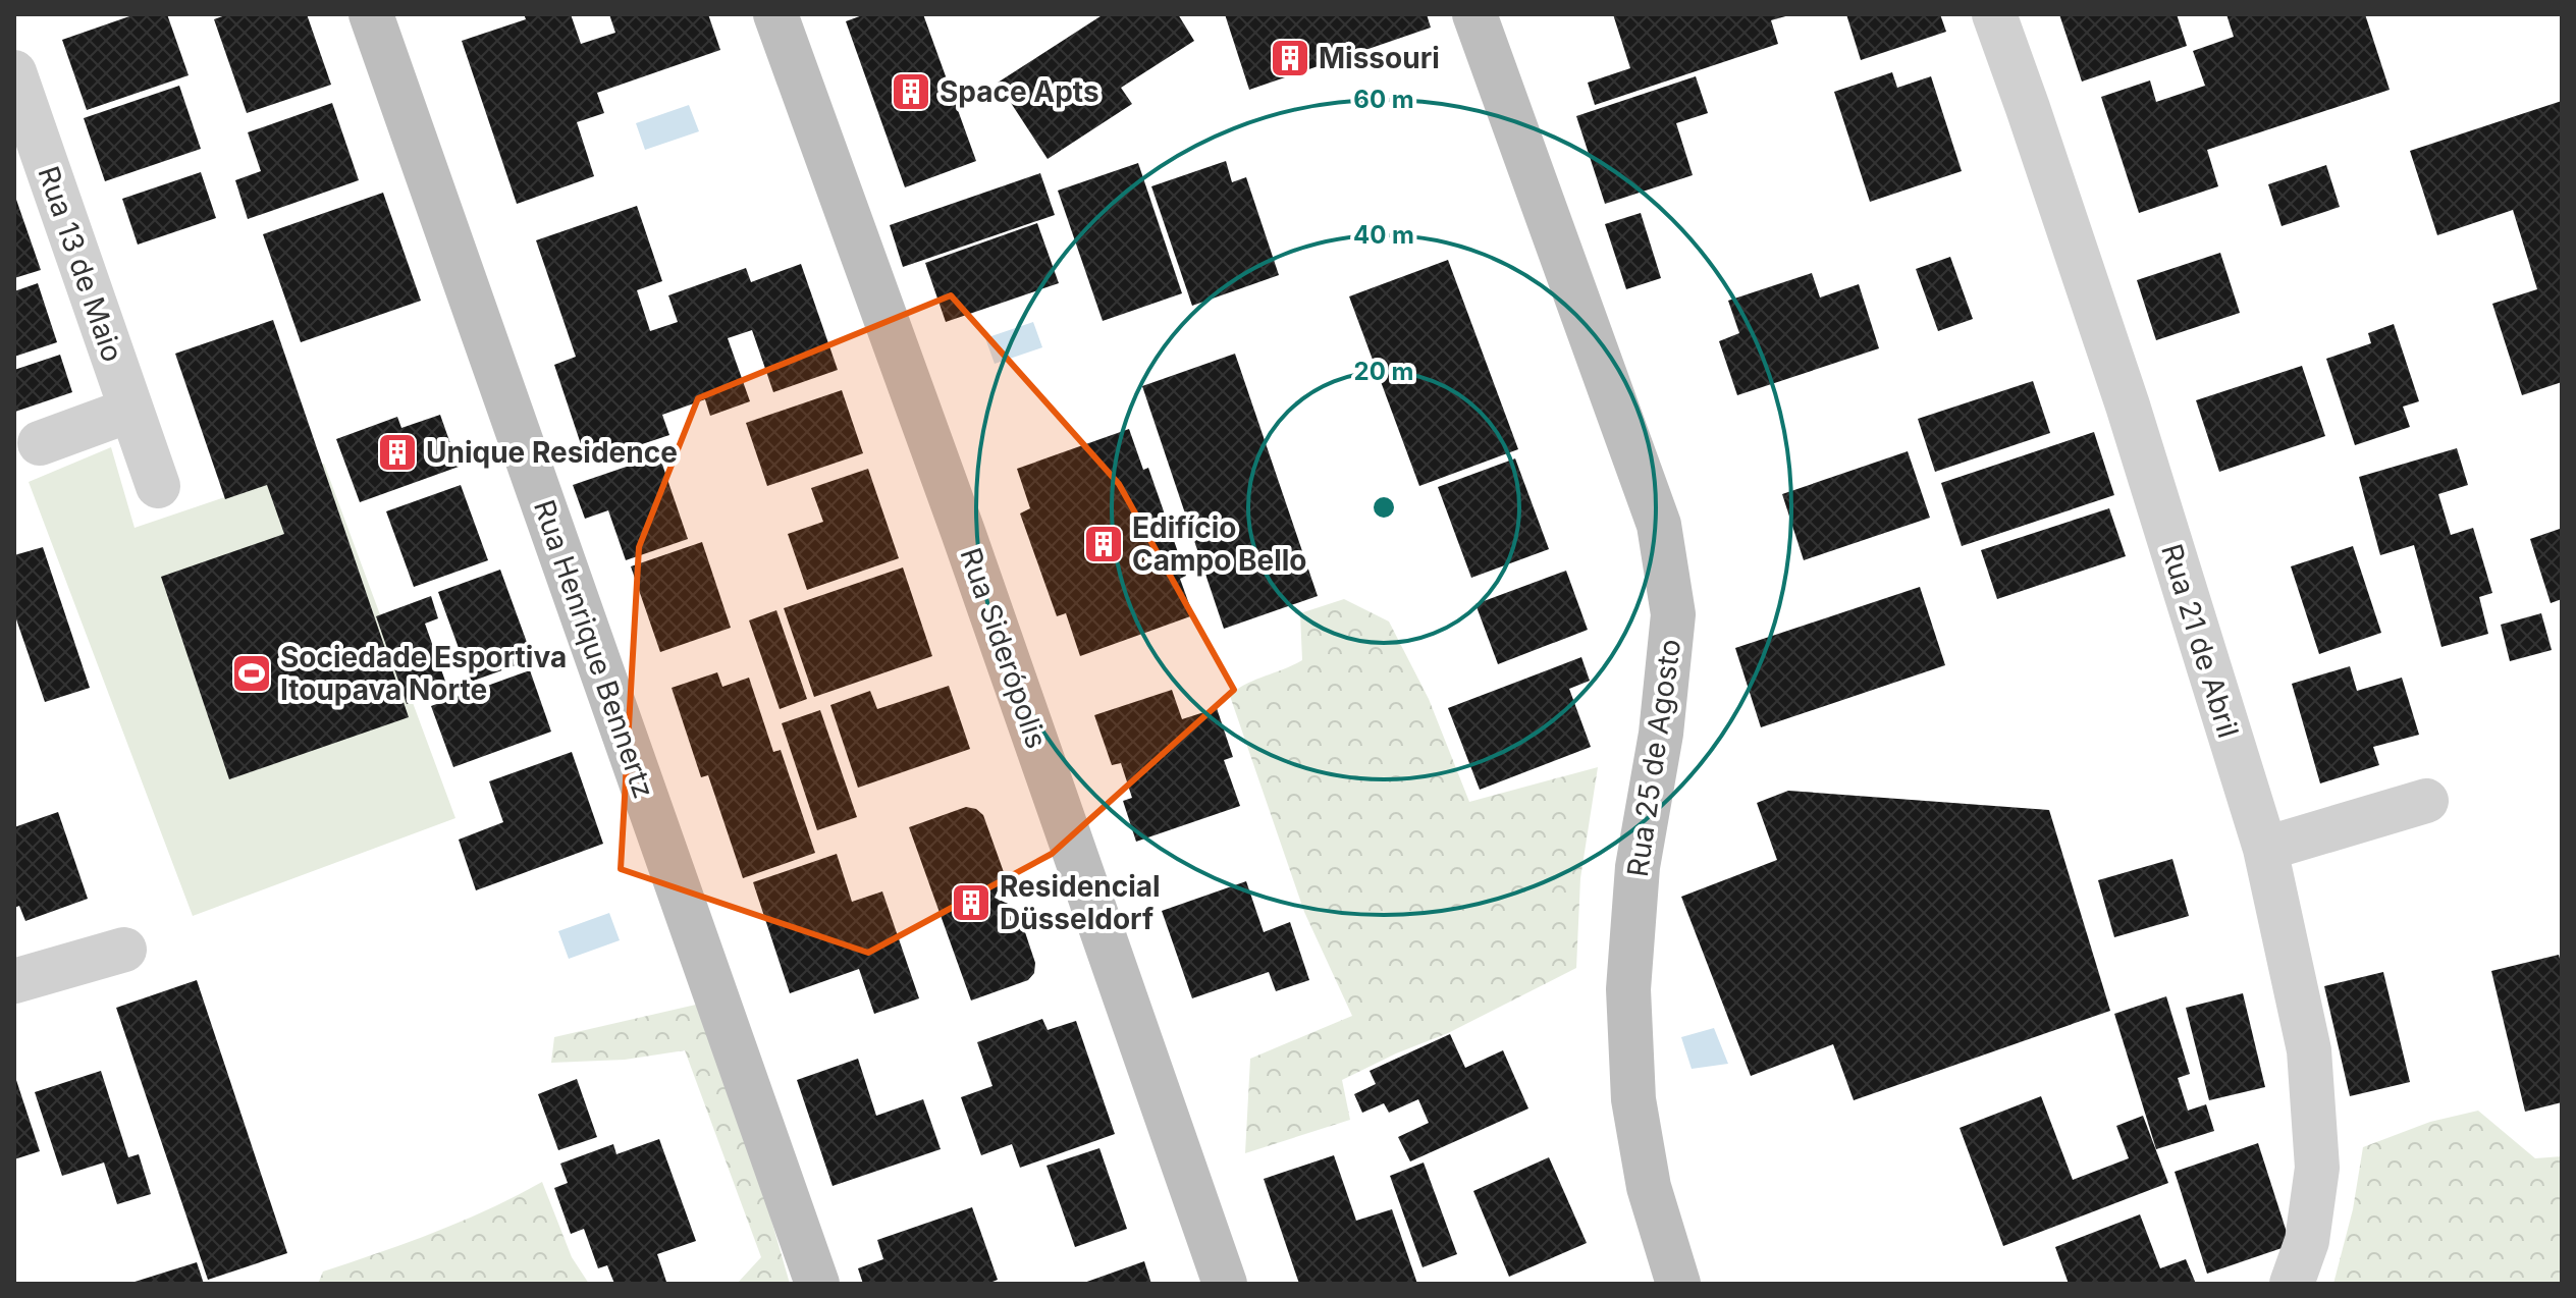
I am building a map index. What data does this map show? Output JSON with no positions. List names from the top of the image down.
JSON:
{
  "streets": {
    "street": [
      "Rua 13 de Maio",
      "Rua 21 de Abril",
      "Rua Siderópolis",
      "Rua Henrique Bennertz",
      "Rua 25 de Agosto"
    ]
  },
  "places": {
    "building": [
      "Missouri",
      "Space Apts",
      "Unique Residence",
      "Edifício Campo Bello",
      "Residencial Düsseldorf"
    ],
    "sports": ["Sociedade Esportiva Itoupava Norte"]
  },
  "rings": ["60 m", "40 m", "20 m"]
}
